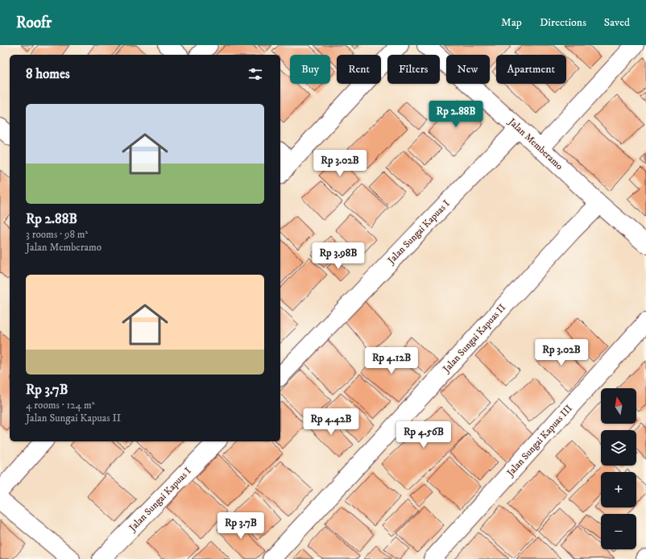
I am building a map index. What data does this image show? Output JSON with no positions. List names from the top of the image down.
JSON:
{
  "streets": {
    "street": [
      "Jalan Memberamo",
      "Jalan Sungai Kapuas I",
      "Jalan Sungai Kapuas II",
      "Jalan Sungai Kapuas III"
    ]
  },
  "crossings": [
    ["Jalan Memberamo", "Jalan Sungai Kapuas I"],
    ["Jalan Memberamo", "Jalan Sungai Kapuas II"]
  ],
  "north": "top",
  "page": {
    "header": "Roofr",
    "nav": ["Map", "Directions", "Saved"],
    "chip": [
      "Buy",
      "Rent",
      "Filters",
      "New",
      "Apartment"
    ],
    "heading": "8 homes",
    "list": [
      {
        "name": "Rp 2.88B",
        "note": "3 rooms · 98 m² · Jalan Memberamo"
      },
      {
        "name": "Rp 3.7B",
        "note": "4 rooms · 124 m² · Jalan Sungai Kapuas II"
      }
    ],
    "price": [
      "Rp 2.88B",
      "Rp 3.02B",
      "Rp 3.98B",
      "Rp 3.02B",
      "Rp 4.12B",
      "Rp 4.42B",
      "Rp 4.56B",
      "Rp 3.7B"
    ],
    "map_buttons": ["+", "−"]
  }
}
